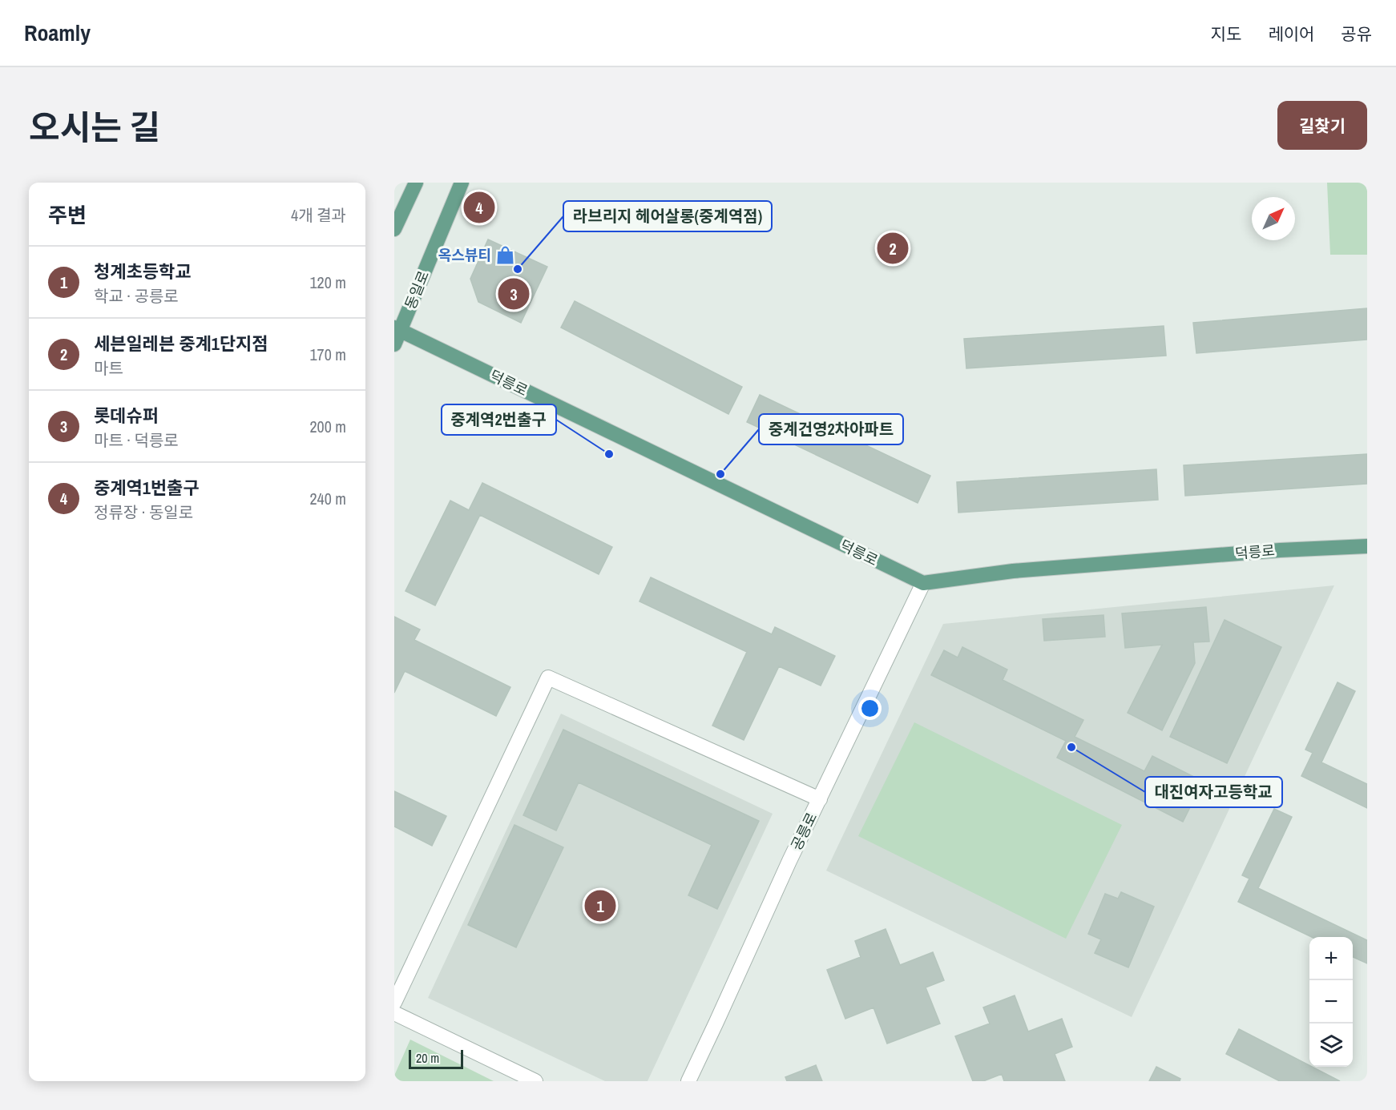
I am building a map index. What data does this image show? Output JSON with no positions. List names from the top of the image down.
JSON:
{
  "streets": {
    "main road": ["동일로", "덕릉로"],
    "street": ["공릉로"]
  },
  "crossings": [
    ["동일로", "덕릉로"],
    ["덕릉로", "공릉로"]
  ],
  "places": {
    "shop": ["옥스뷰티"],
    "other": [
      "라브리지 헤어살롱(중계역점)",
      "중계역2번출구",
      "중계건영2차아파트",
      "대진여자고등학교"
    ]
  },
  "scale_bar": "20 m",
  "north": "top right",
  "page": {
    "header": "Roamly",
    "nav": ["지도", "레이어", "공유"],
    "title": "오시는 길",
    "buttons": "길찾기",
    "heading": ["주변", "4개 결과"],
    "pins": [
      "4",
      "2",
      "3",
      "1"
    ],
    "list": [
      {
        "mark": "1",
        "name": "청계초등학교",
        "note": "학교 · 공릉로",
        "value": "120 m"
      },
      {
        "mark": "2",
        "name": "세븐일레븐 중계1단지점",
        "note": "마트",
        "value": "170 m"
      },
      {
        "mark": "3",
        "name": "롯데슈퍼",
        "note": "마트 · 덕릉로",
        "value": "200 m"
      },
      {
        "mark": "4",
        "name": "중계역1번출구",
        "note": "정류장 · 동일로",
        "value": "240 m"
      }
    ],
    "map_buttons": ["+", "−"],
    "scale": "20 m"
  }
}
